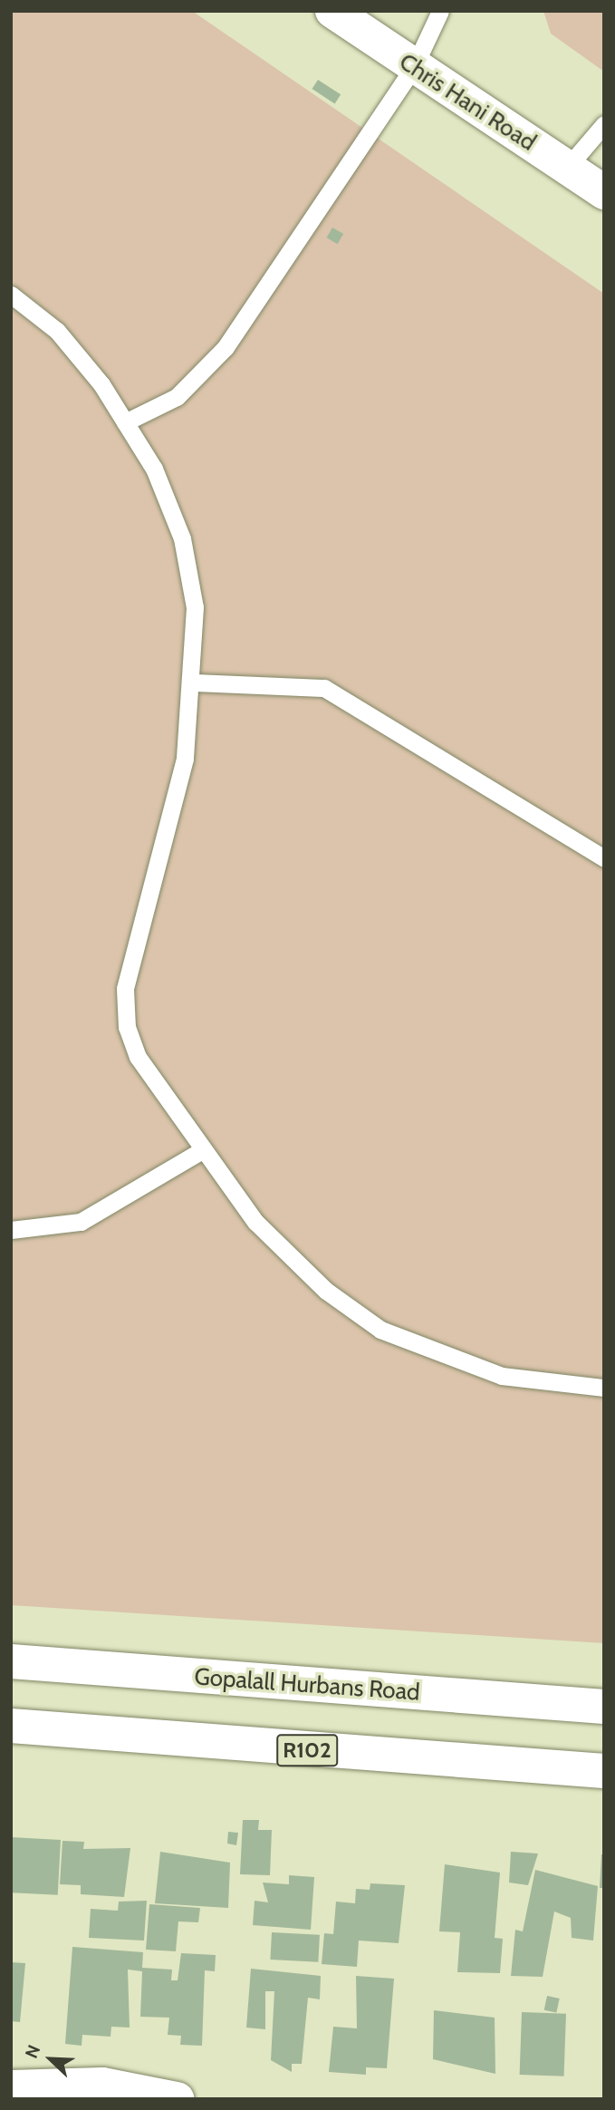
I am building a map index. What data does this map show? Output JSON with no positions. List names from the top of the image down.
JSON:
{
  "streets": {
    "main road": ["Chris Hani Road", "Gopalall Hurbans Road", "R102"]
  },
  "north": "top left"
}
